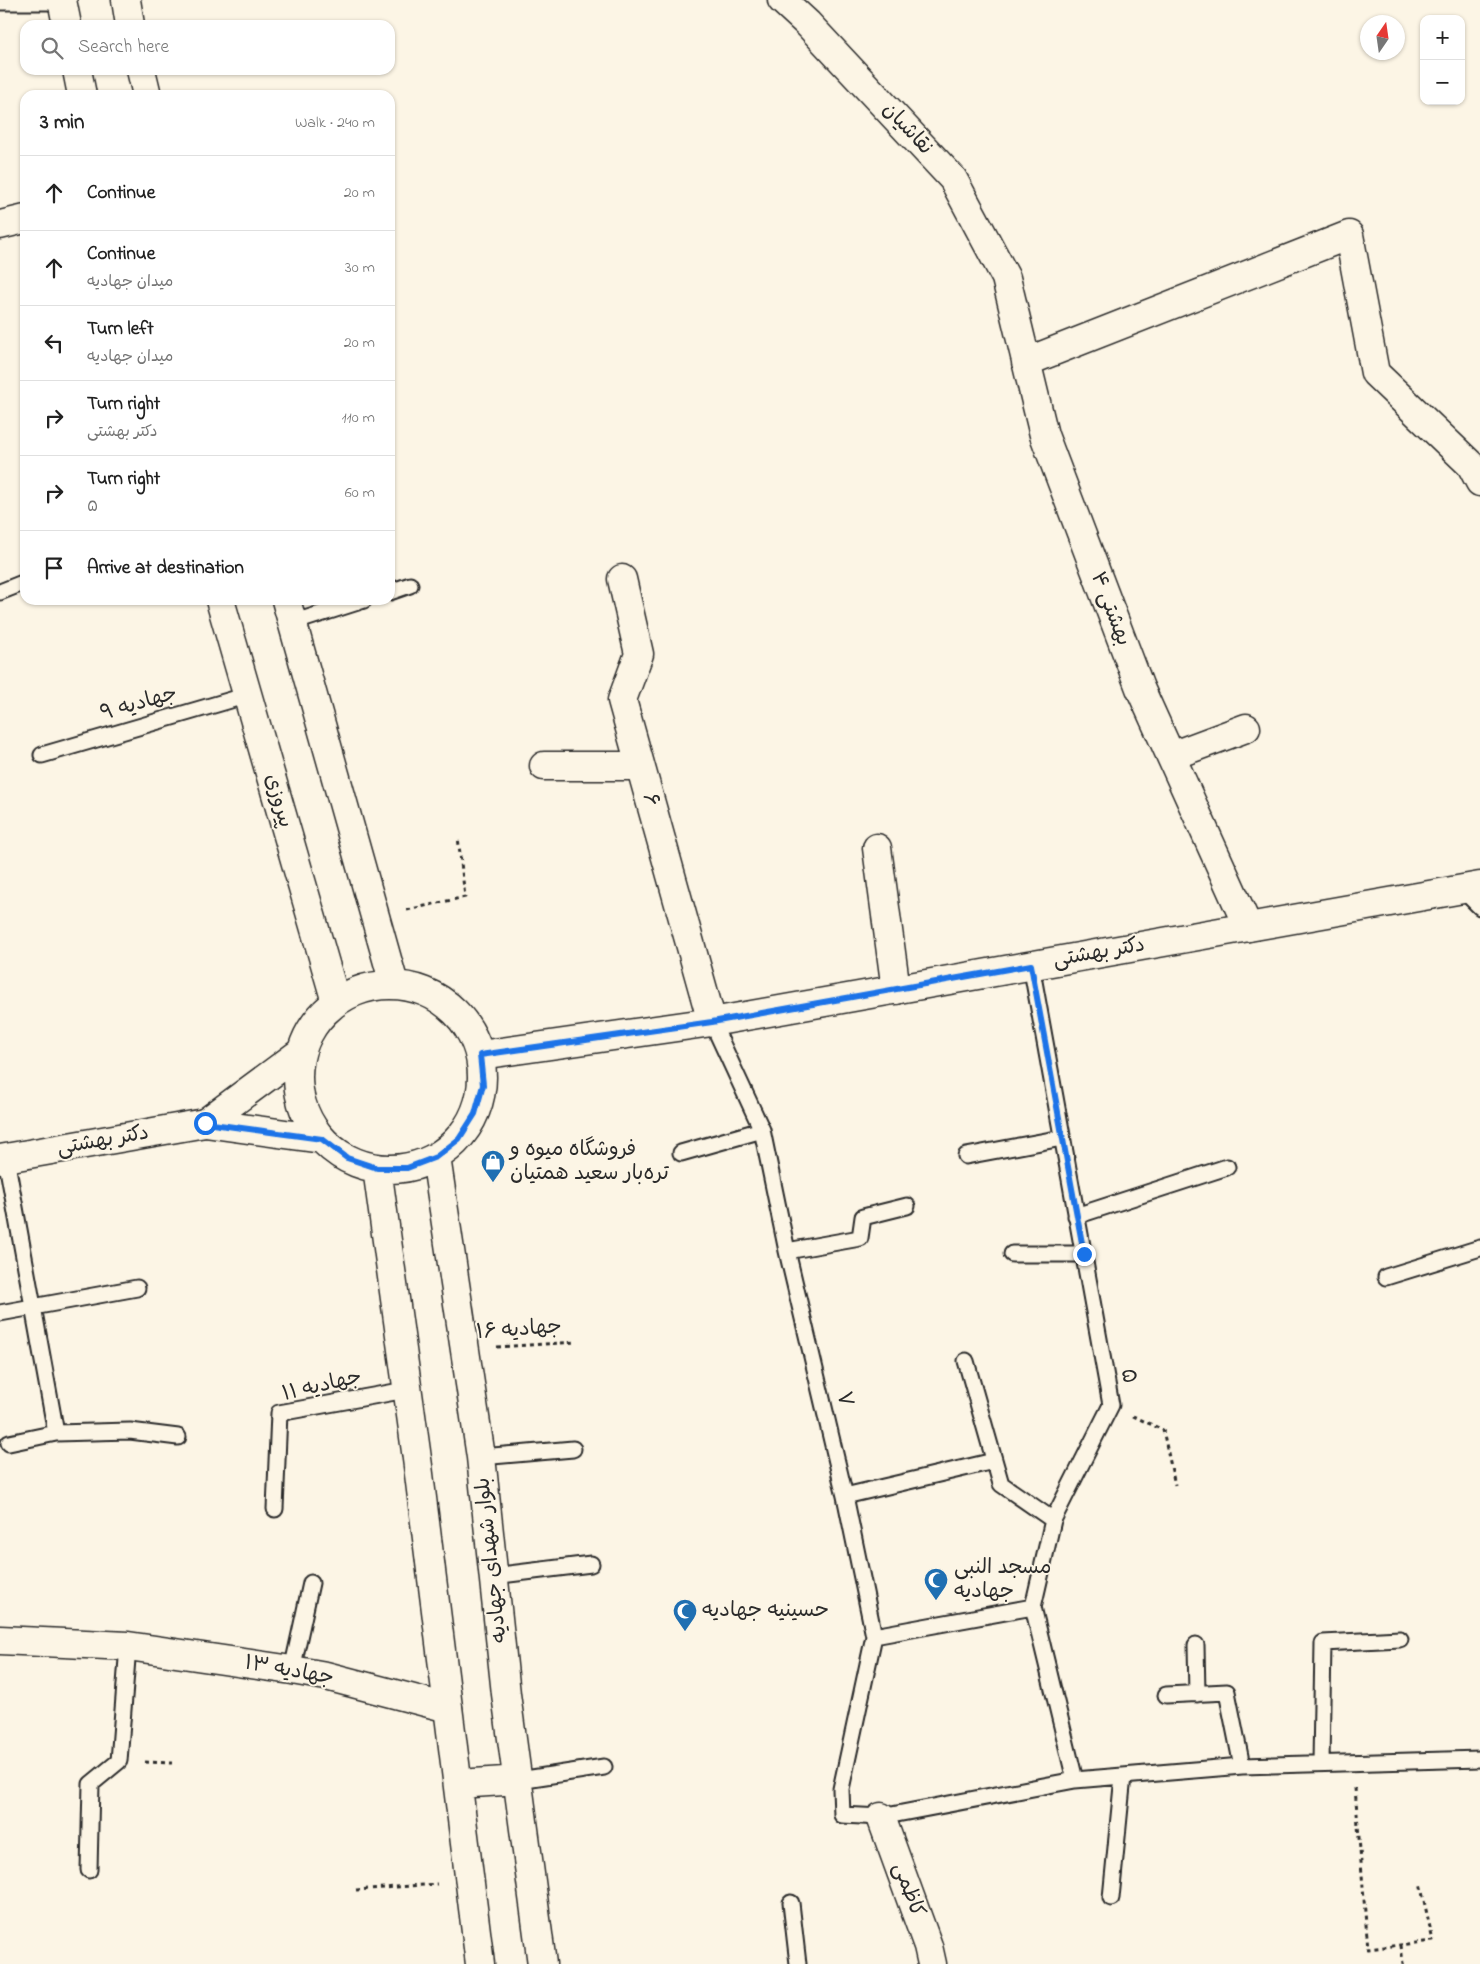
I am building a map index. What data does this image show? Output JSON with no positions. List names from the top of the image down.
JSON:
{
  "streets": {
    "street": [
      "نقاشیان",
      "بهشتی ۴",
      "۶",
      "پیروزی",
      "دکتر بهشتی",
      "بلوار شهدای جهادیه",
      "جهادیه ۱۳",
      "کاظمی"
    ],
    "lane": [
      "جهادیه ۹",
      "۵",
      "جهادیه ۱۱",
      "۷"
    ],
    "path": ["جهادیه ۱۶"]
  },
  "crossings": [
    ["نقاشیان", "بهشتی ۴"],
    ["بهشتی ۴", "دکتر بهشتی"],
    ["جهادیه ۹", "پیروزی"],
    ["۶", "دکتر بهشتی"],
    ["۶", "۷"],
    ["دکتر بهشتی", "۵"],
    ["دکتر بهشتی", "۷"],
    ["جهادیه ۱۶", "بلوار شهدای جهادیه"]
  ],
  "places": {
    "shop": ["فروشگاه میوه و تره‌بار سعید همتیان"],
    "mosque": ["مسجد النبی جهادیه", "حسینیه جهادیه"]
  },
  "north": "top",
  "page": {
    "map_buttons": ["+", "−"],
    "search": "Search here",
    "heading": ["3 min", "Walk · 240 m"],
    "list": [
      ["Continue", "20 m"],
      ["Continue", "میدان جهادیه", "30 m"],
      ["Turn left", "میدان جهادیه", "20 m"],
      ["Turn right", "دکتر بهشتی", "110 m"],
      ["Turn right", "۵", "60 m"],
      "Arrive at destination"
    ]
  }
}
